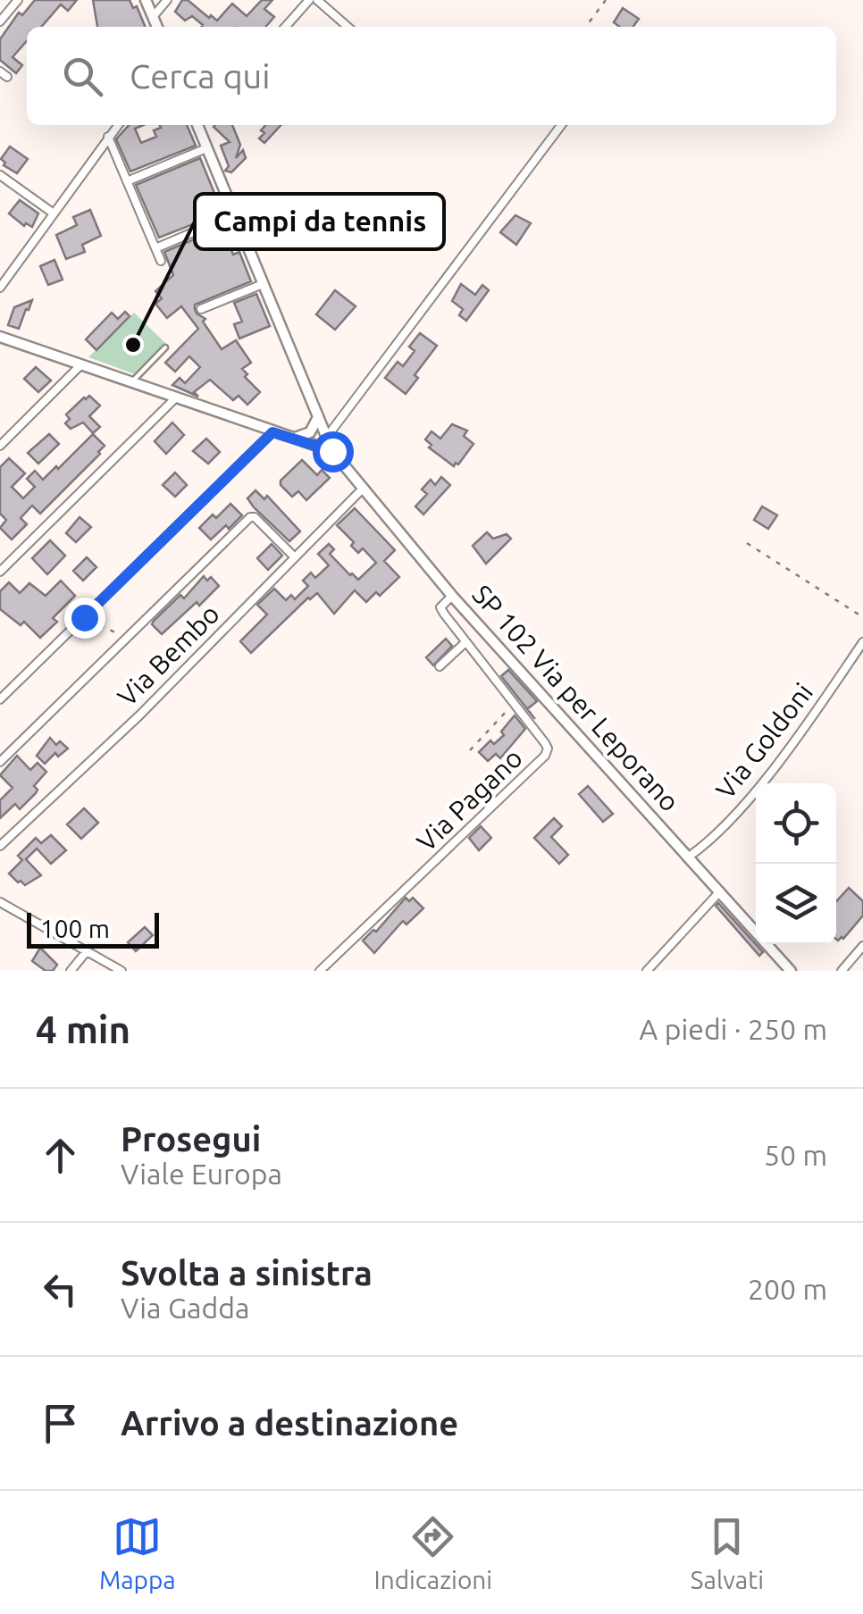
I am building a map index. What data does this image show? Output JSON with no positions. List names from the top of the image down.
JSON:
{
  "streets": {
    "street": [
      "Via Bembo",
      "SP 102 Via per Leporano",
      "Via Goldoni",
      "Via Pagano"
    ]
  },
  "crossings": [
    ["Via Bembo", "SP 102 Via per Leporano"],
    ["SP 102 Via per Leporano", "Via Goldoni"],
    ["SP 102 Via per Leporano", "Via Pagano"]
  ],
  "places": ["Campi da tennis"],
  "scale_bar": "100 m",
  "page": {
    "search": "Cerca qui",
    "scale": "100 m",
    "heading": ["4 min", "A piedi · 250 m"],
    "list": [
      ["Prosegui", "Viale Europa", "50 m"],
      ["Svolta a sinistra", "Via Gadda", "200 m"],
      "Arrivo a destinazione"
    ],
    "nav": ["Mappa", "Indicazioni", "Salvati"]
  }
}
